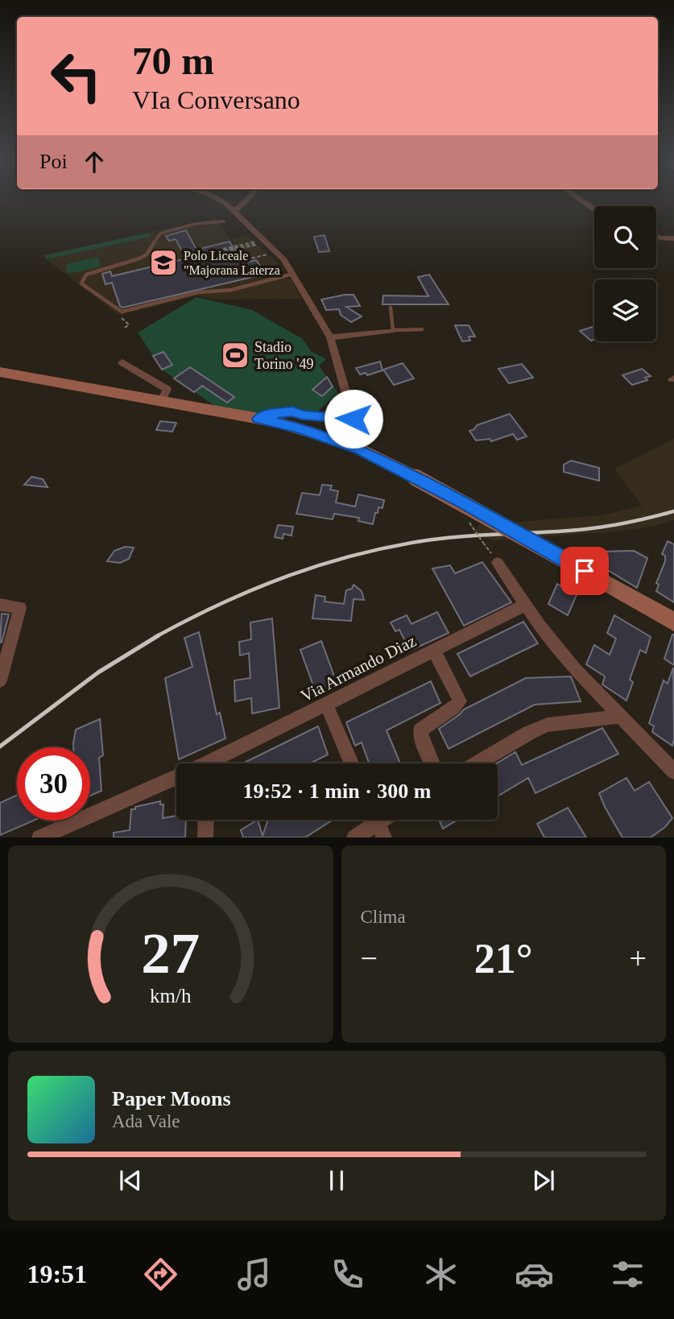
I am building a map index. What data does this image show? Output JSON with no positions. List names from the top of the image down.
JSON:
{
  "streets": {
    "street": ["Via Armando Diaz"]
  },
  "places": {
    "school or university": ["Polo Liceale \"Majorana Laterza"],
    "sports": ["Stadio Torino '49"]
  },
  "page": {
    "turn": ["70 m", "VIa Conversano"],
    "then": "Poi",
    "limit": "30",
    "trip": "19:52 · 1 min · 300 m",
    "tile": "Clima",
    "heat": ["−", "21°", "+"],
    "song": ["Paper Moons", "Ada Vale"],
    "tabs": "19:51",
    "gauge": ["27", "km/h"]
  }
}
